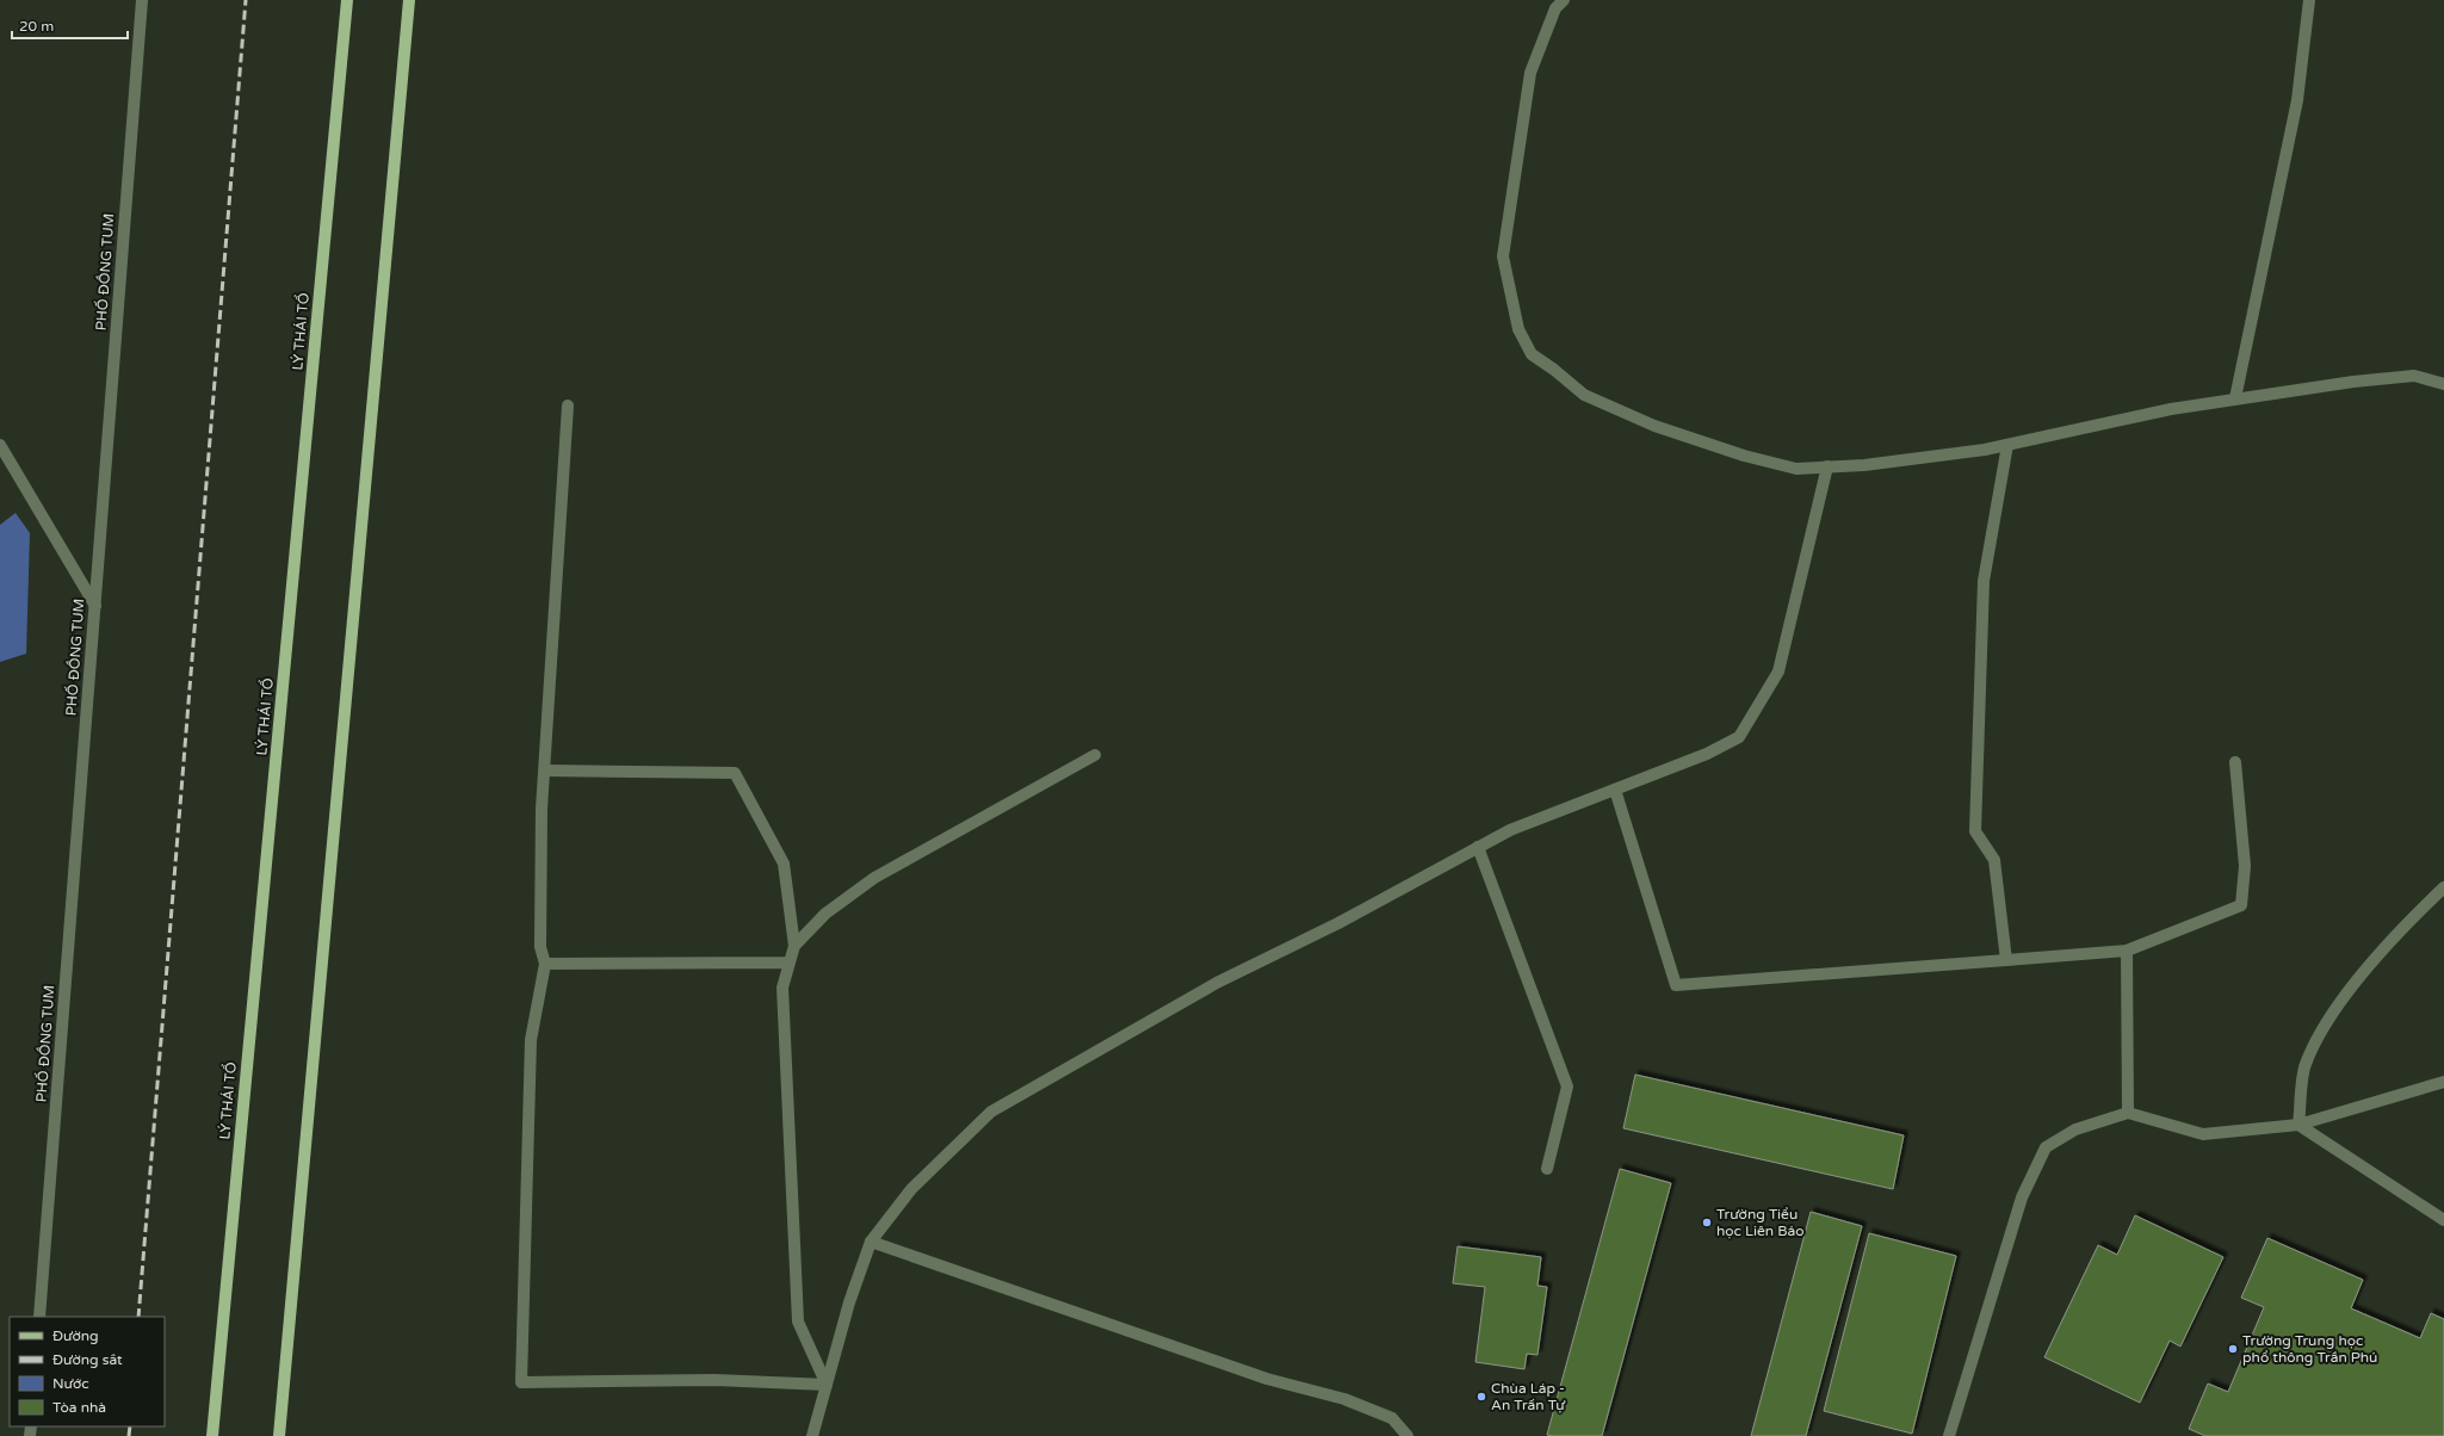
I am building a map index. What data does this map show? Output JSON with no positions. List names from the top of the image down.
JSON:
{
  "streets": {
    "main road": ["LÝ THÁI TỔ"],
    "street": ["PHỐ ĐỒNG TUM"]
  },
  "places": ["Trường Tiểu học Liên Bảo", "Trường Trung học phổ thông Trần Phú", "Chùa Láp - An Trấn Tự"],
  "legend": [
    "Đường",
    "Đường sắt",
    "Nước",
    "Tòa nhà"
  ],
  "scale_bar": "20 m"
}
